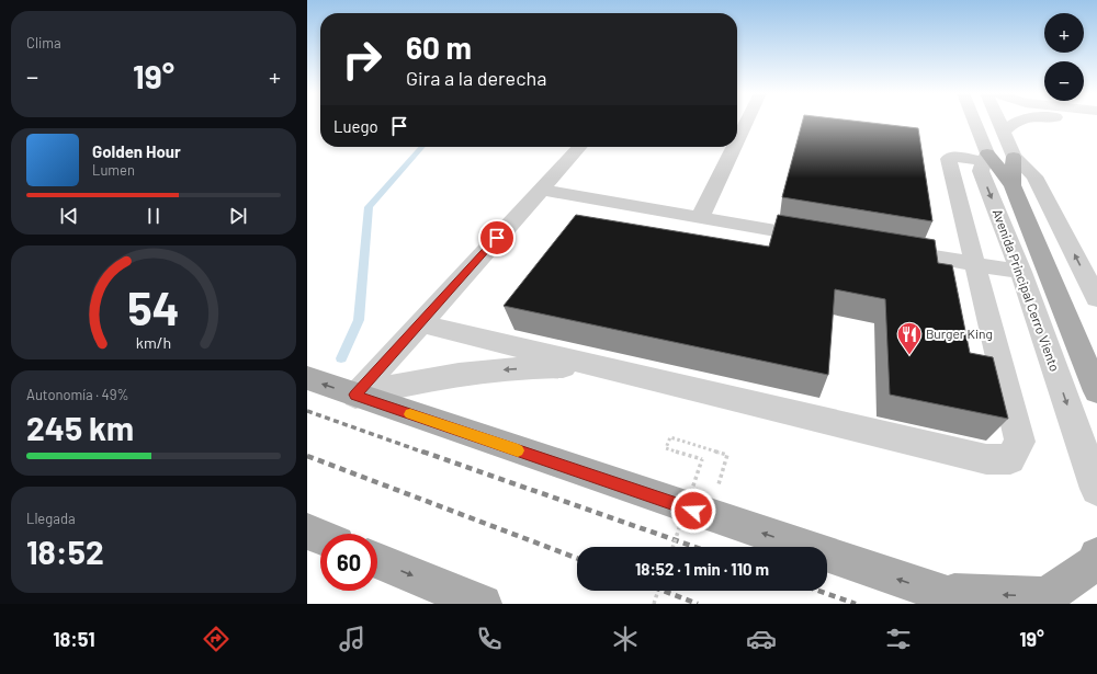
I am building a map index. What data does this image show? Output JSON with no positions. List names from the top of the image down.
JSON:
{
  "streets": {
    "street": ["Avenida Principal Cerro Viento"]
  },
  "places": {
    "restaurant": ["Burger King"]
  },
  "page": {
    "tile": [
      "Clima",
      ["Autonomía · 49%", "245 km"],
      ["Llegada", "18:52"]
    ],
    "map_buttons": ["+", "−"],
    "turn": ["60 m", "Gira a la derecha"],
    "heat": ["−", "19°", "+"],
    "then": "Luego",
    "song": ["Golden Hour", "Lumen"],
    "limit": "60",
    "trip": "18:52 · 1 min · 110 m",
    "tabs": ["18:51", "19°"],
    "gauge": ["54", "km/h"]
  }
}
